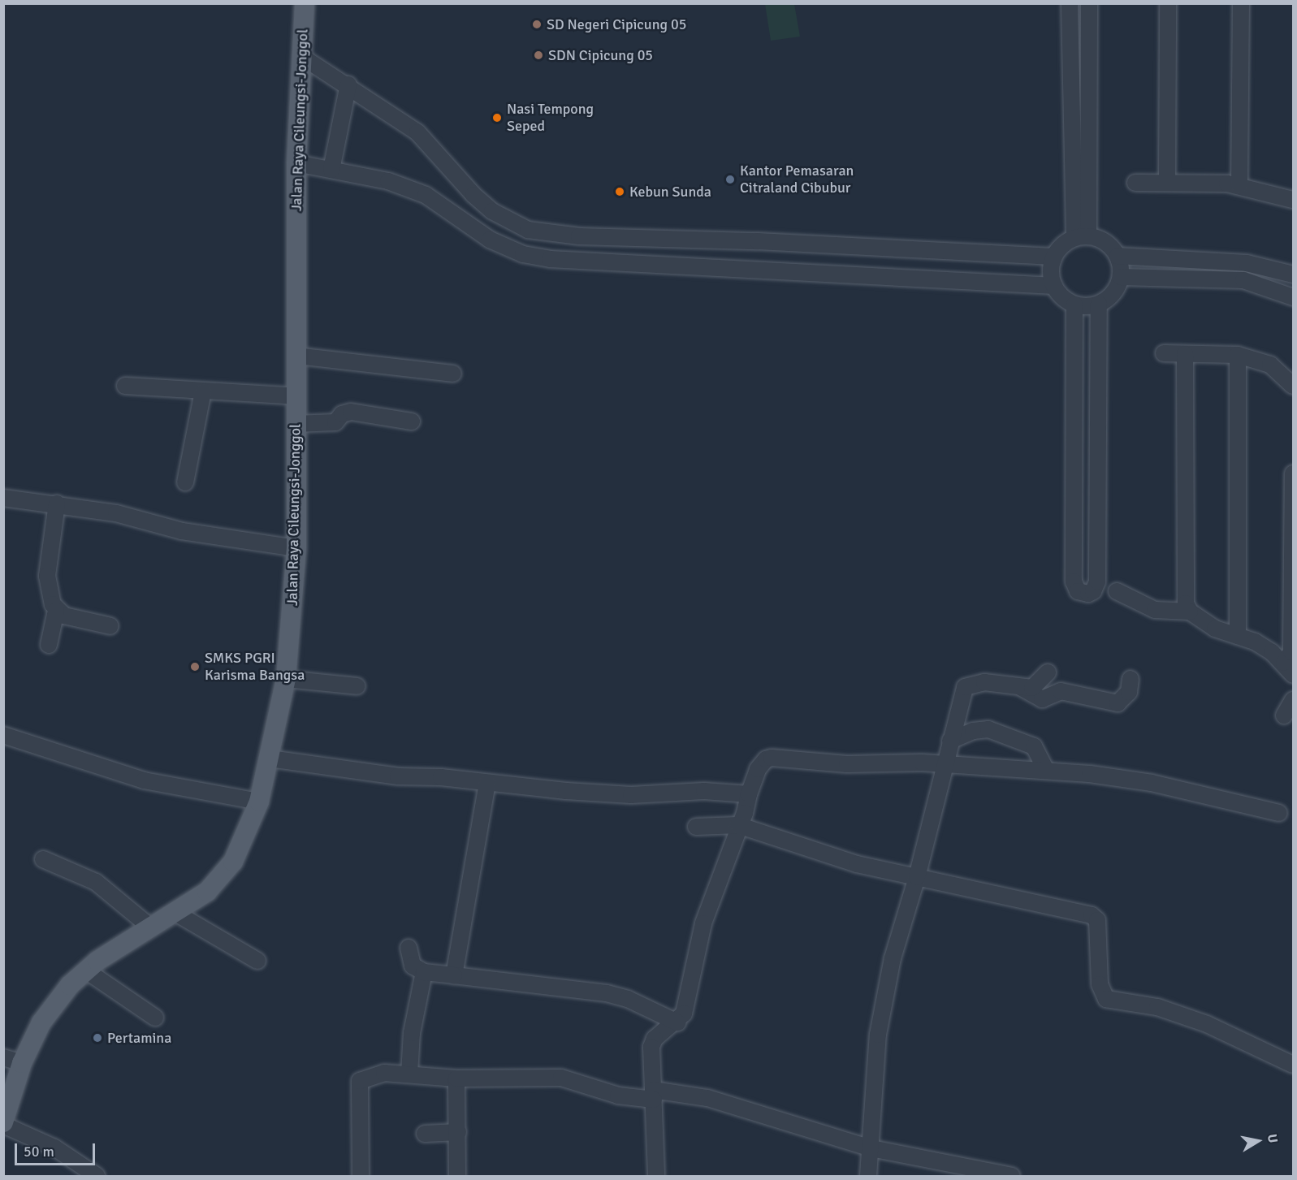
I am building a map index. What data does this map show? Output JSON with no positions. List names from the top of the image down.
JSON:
{
  "streets": {
    "main road": ["Jalan Raya Cileungsi-Jonggol"]
  },
  "places": [
    "SD Negeri Cipicung 05",
    "SDN Cipicung 05",
    "Nasi Tempong Seped",
    "Kantor Pemasaran Citraland Cibubur",
    "Kebun Sunda",
    "SMKS PGRI Karisma Bangsa",
    "Pertamina"
  ],
  "scale_bar": "50 m",
  "north": "right"
}
